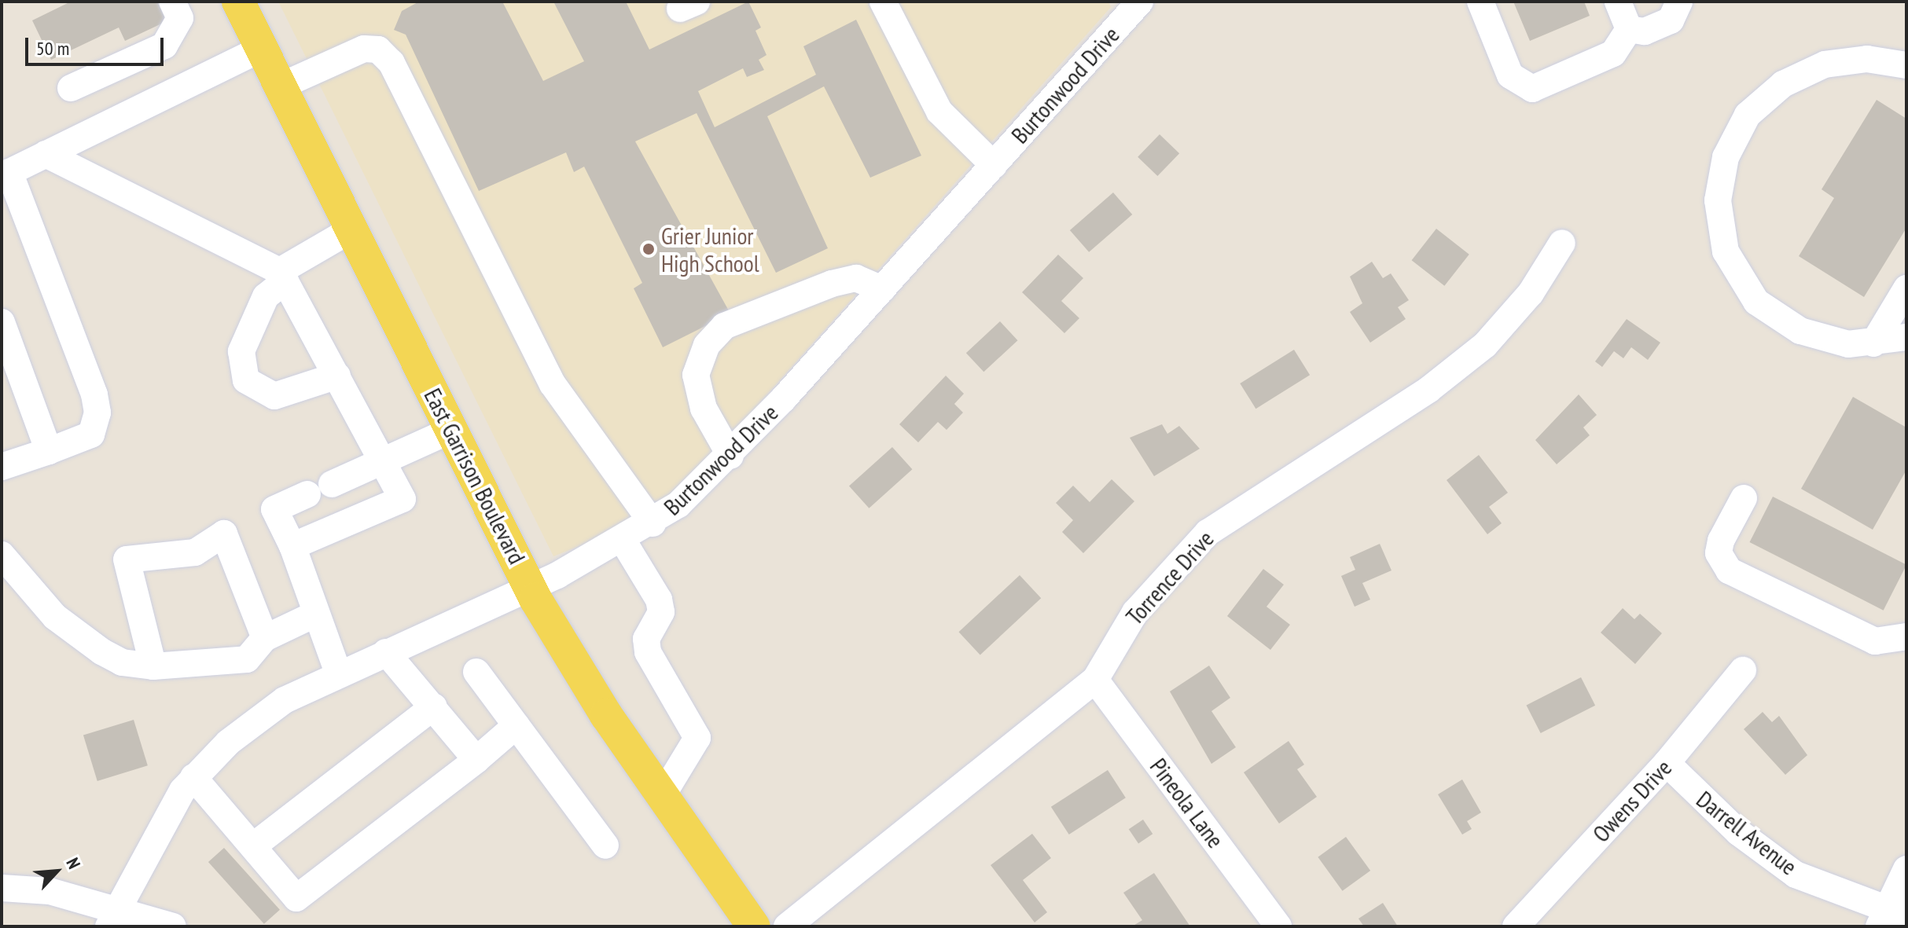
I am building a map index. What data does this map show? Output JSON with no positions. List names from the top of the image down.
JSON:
{
  "streets": {
    "main road": ["East Garrison Boulevard"],
    "street": [
      "Burtonwood Drive",
      "Torrence Drive",
      "Owens Drive",
      "Pineola Lane",
      "Darrell Avenue"
    ]
  },
  "crossings": [
    ["Burtonwood Drive", "East Garrison Boulevard"],
    ["Torrence Drive", "Pineola Lane"],
    ["Owens Drive", "Darrell Avenue"]
  ],
  "places": ["Grier Junior High School"],
  "scale_bar": "50 m",
  "north": "top right"
}
